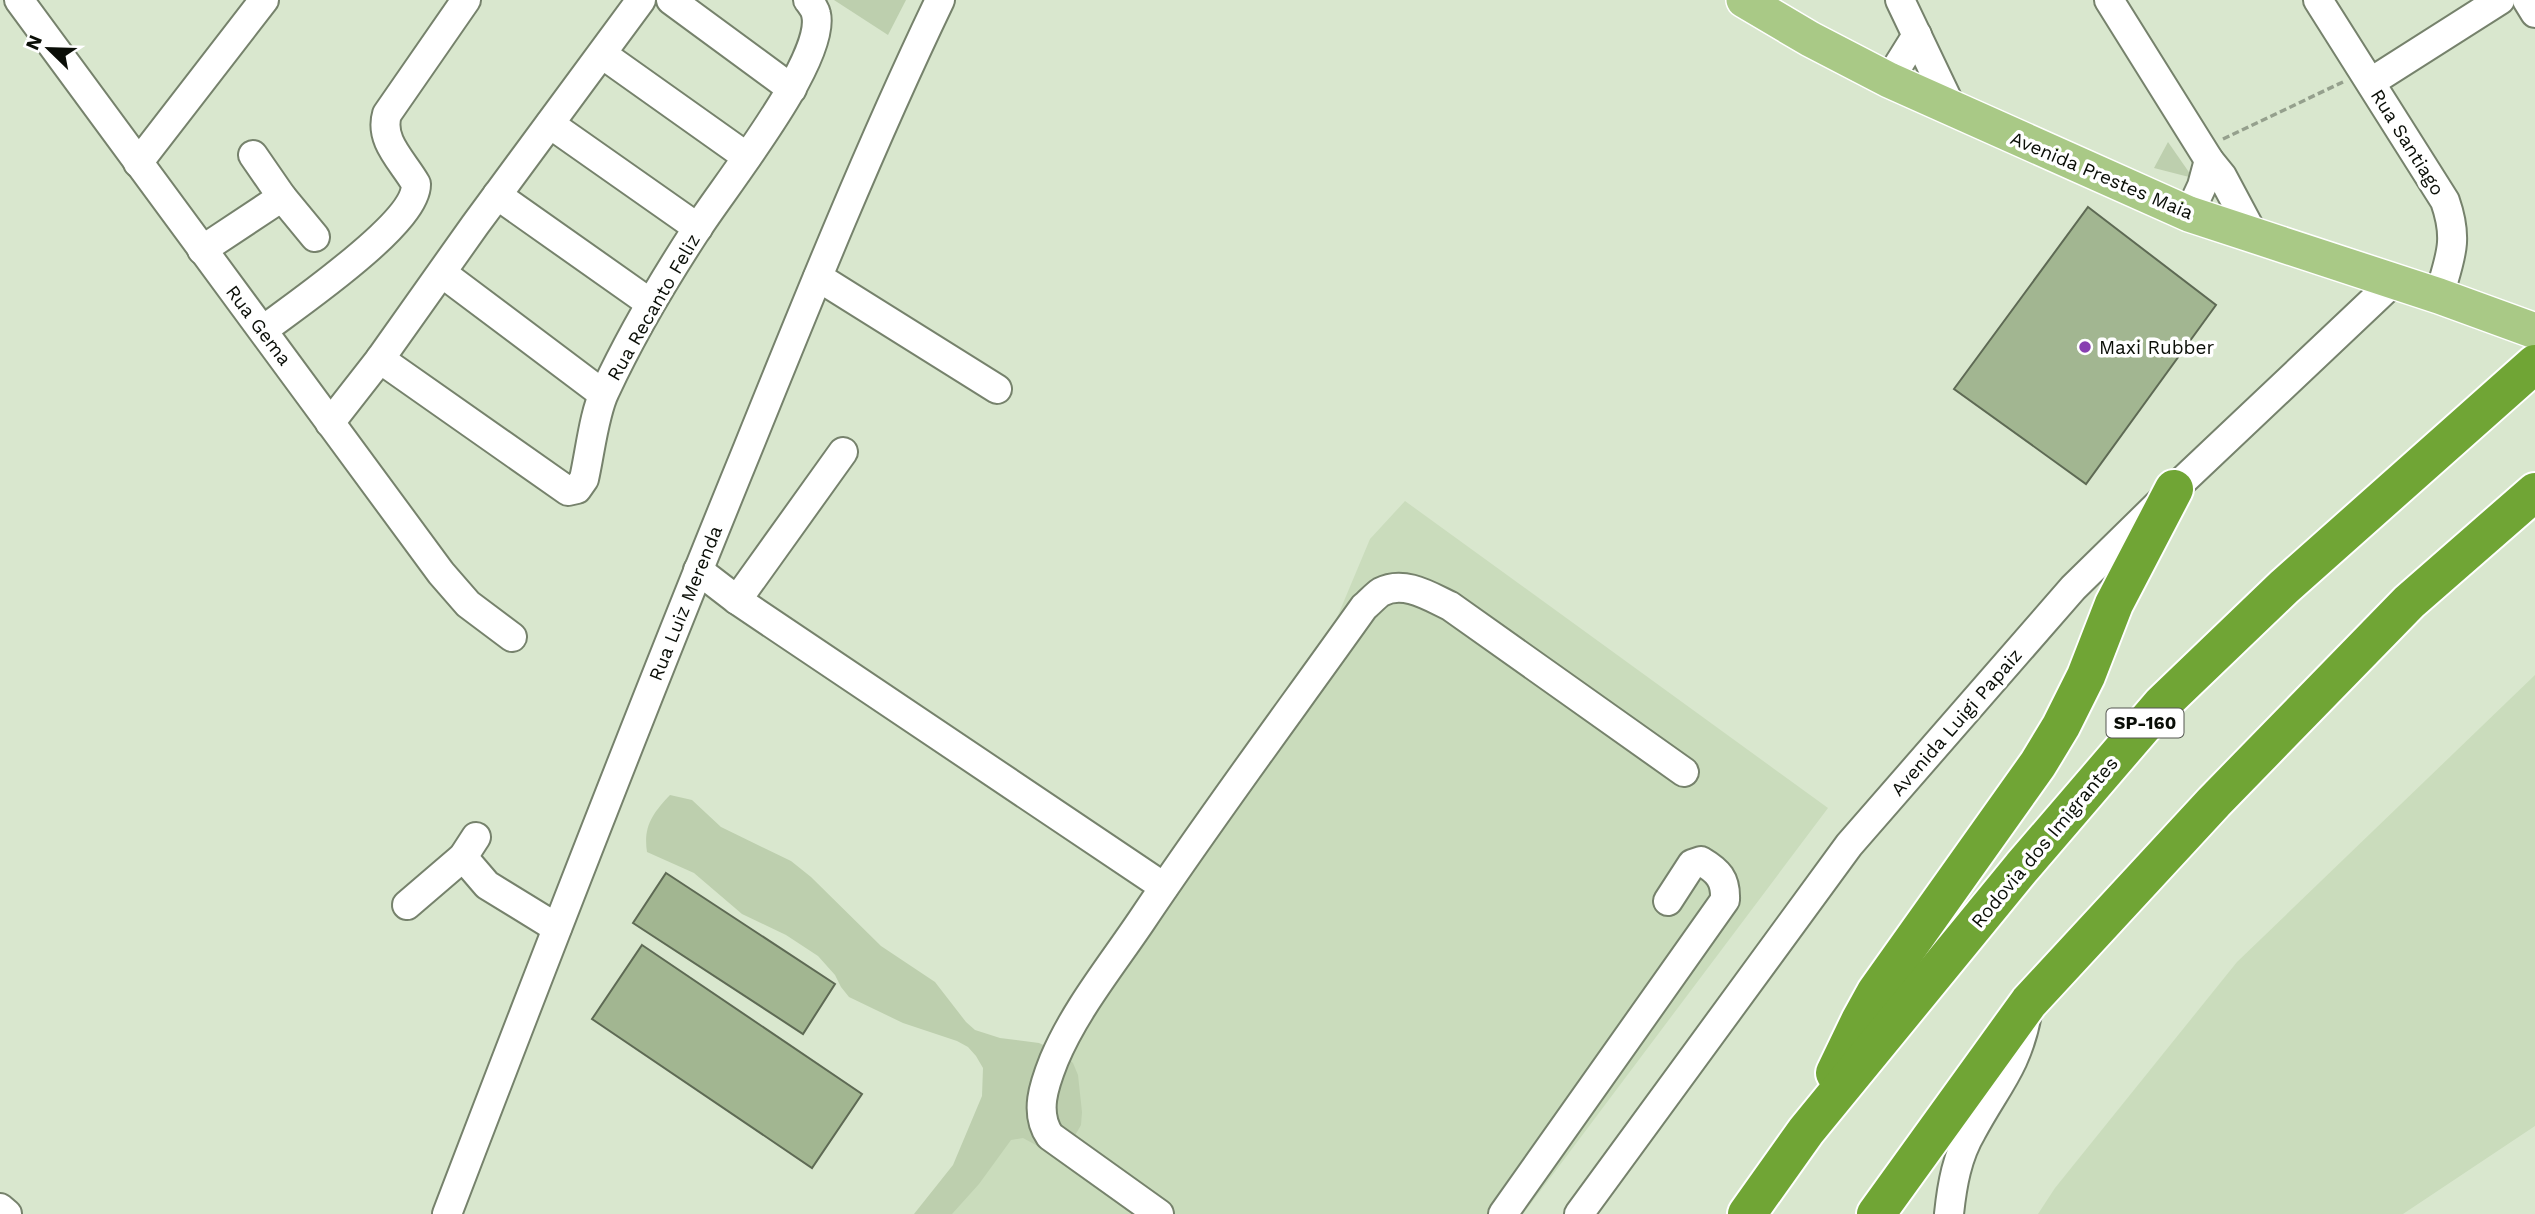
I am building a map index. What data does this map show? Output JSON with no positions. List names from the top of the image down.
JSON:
{
  "streets": {
    "highway": ["SP-160", "Rodovia dos Imigrantes"],
    "main road": ["Avenida Prestes Maia"],
    "street": [
      "Rua Santiago",
      "Rua Recanto Feliz",
      "Rua Gema",
      "Rua Luiz Merenda",
      "Avenida Luigi Papaiz"
    ]
  },
  "crossings": [
    ["Rua Santiago", "Avenida Prestes Maia"],
    ["Avenida Prestes Maia", "Avenida Luigi Papaiz"]
  ],
  "places": ["Maxi Rubber"],
  "north": "top left"
}
